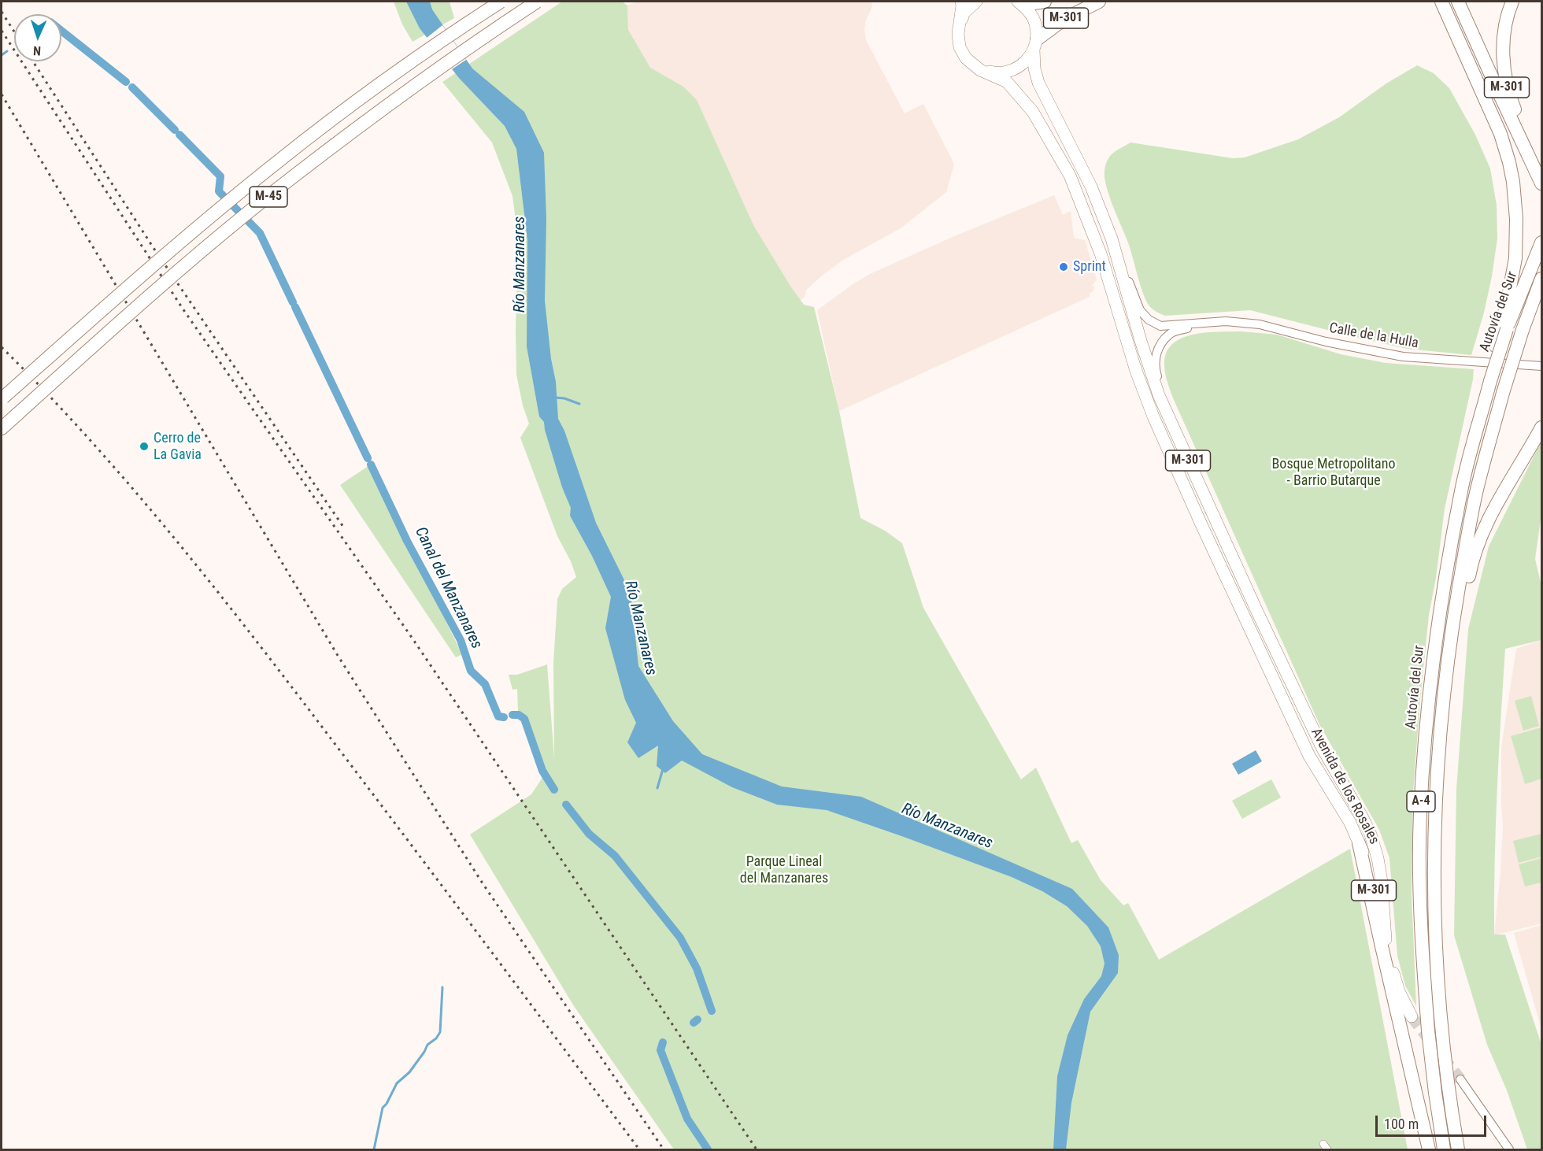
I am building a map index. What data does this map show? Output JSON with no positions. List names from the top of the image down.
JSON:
{
  "streets": {
    "highway": [
      "M-301",
      "M-45",
      "Autovía del Sur",
      "Avenida de los Rosales",
      "A-4"
    ],
    "street": ["Calle de la Hulla"]
  },
  "crossings": [
    ["M-301", "Avenida de los Rosales"]
  ],
  "water": ["Río Manzanares", "Canal del Manzanares"],
  "parks": ["Bosque Metropolitano - Barrio Butarque", "Parque Lineal del Manzanares"],
  "places": ["Sprint", "Cerro de La Gavia"],
  "scale_bar": "100 m",
  "north": "bottom"
}
